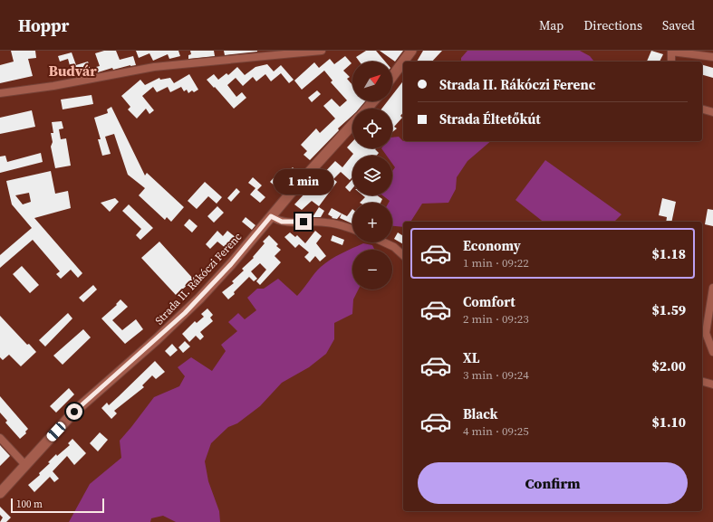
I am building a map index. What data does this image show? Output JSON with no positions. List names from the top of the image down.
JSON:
{
  "streets": {
    "main road": ["Strada II. Rákóczi Ferenc"]
  },
  "districts": ["Budvár"],
  "scale_bar": "100 m",
  "north": "top right",
  "page": {
    "header": "Hoppr",
    "nav": ["Map", "Directions", "Saved"],
    "map_buttons": ["+", "−"],
    "banner": ["Strada II. Rákóczi Ferenc", "Strada Éltetőkút"],
    "bubble": "1 min",
    "list": [
      {
        "name": "Economy",
        "note": "1 min · 09:22",
        "value": "$1.18"
      },
      {
        "name": "Comfort",
        "note": "2 min · 09:23",
        "value": "$1.59"
      },
      {
        "name": "XL",
        "note": "3 min · 09:24",
        "value": "$2.00"
      },
      {
        "name": "Black",
        "note": "4 min · 09:25",
        "value": "$1.10"
      }
    ],
    "buttons": "Confirm",
    "scale": "100 m"
  }
}
